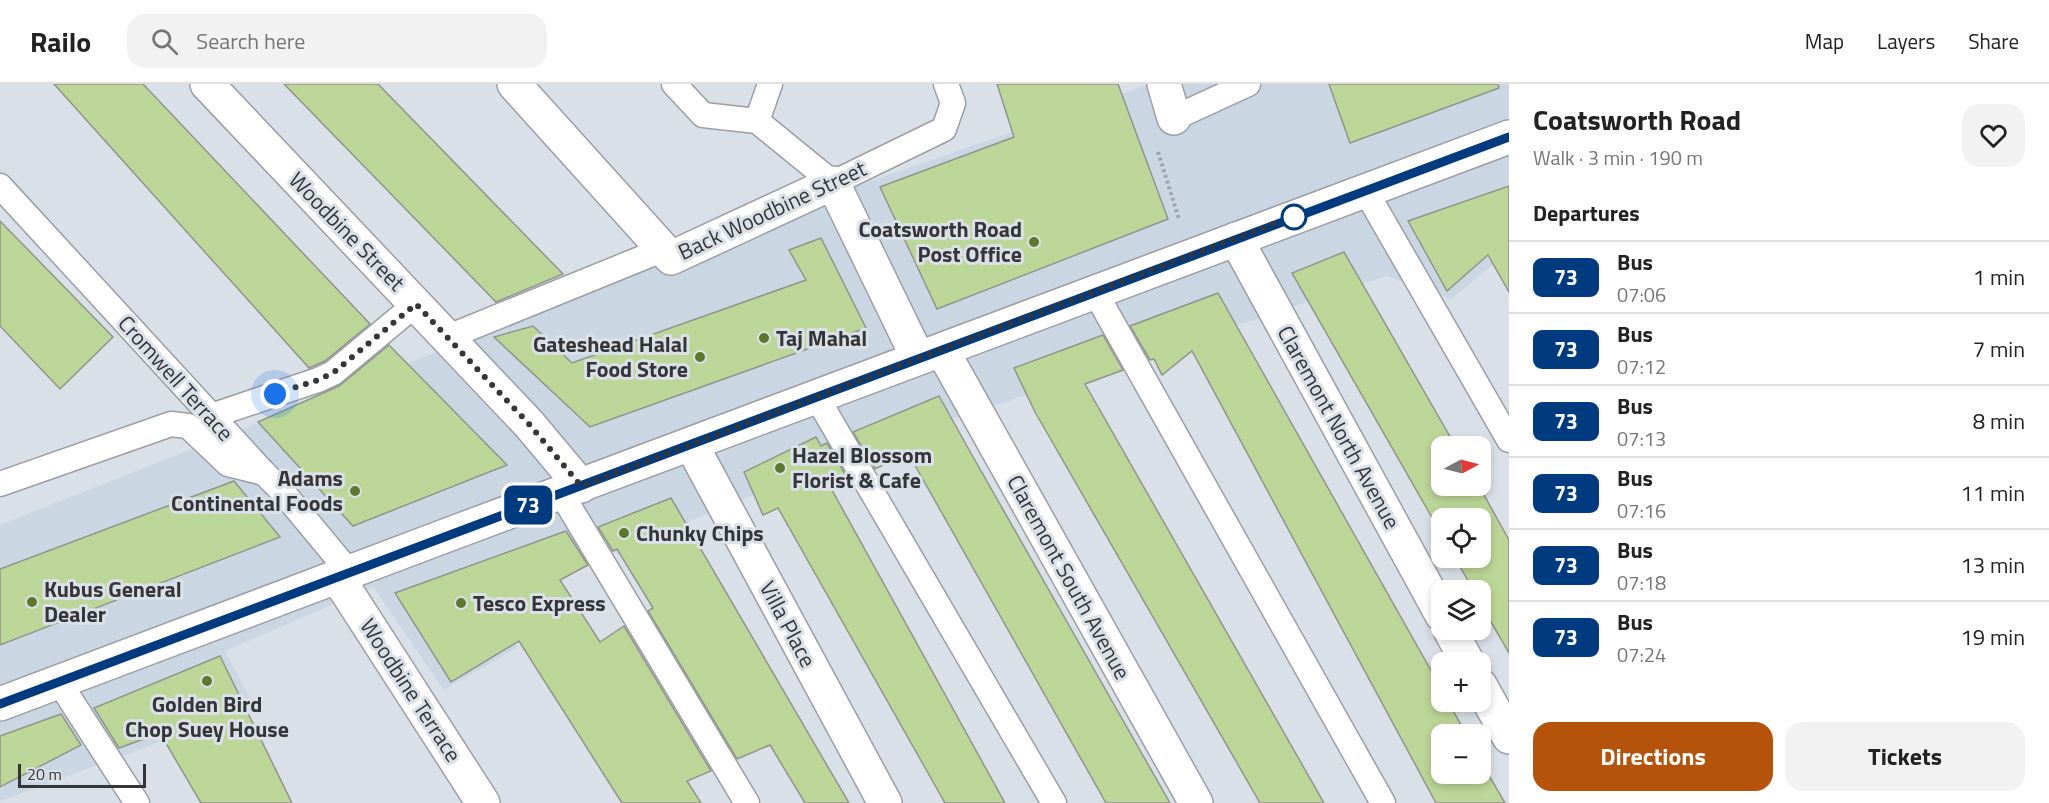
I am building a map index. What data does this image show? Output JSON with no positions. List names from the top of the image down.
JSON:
{
  "streets": {
    "street": [
      "Back Woodbine Street",
      "Woodbine Street",
      "Claremont North Avenue",
      "Claremont South Avenue",
      "Villa Place",
      "Woodbine Terrace"
    ],
    "lane": ["Cromwell Terrace"]
  },
  "crossings": [
    ["Back Woodbine Street", "Claremont South Avenue"],
    ["Cromwell Terrace", "Woodbine Terrace"]
  ],
  "places": [
    "Coatsworth Road Post Office",
    "Taj Mahal",
    "Gateshead Halal Food Store",
    "Hazel Blossom Florist & Cafe",
    "Adams Continental Foods",
    "Chunky Chips",
    "Kubus General Dealer",
    "Tesco Express",
    "Golden Bird Chop Suey House"
  ],
  "lines": ["bus line 73"],
  "scale_bar": "20 m",
  "north": "right",
  "page": {
    "header": "Railo",
    "search": "Search here",
    "nav": ["Map", "Layers", "Share"],
    "on_map": "73",
    "heading": [
      ["Coatsworth Road", "Walk · 3 min · 190 m"],
      "Departures"
    ],
    "list": [
      {
        "mark": "73",
        "name": "Bus",
        "note": "07:06",
        "value": "1 min"
      },
      {
        "mark": "73",
        "name": "Bus",
        "note": "07:12",
        "value": "7 min"
      },
      {
        "mark": "73",
        "name": "Bus",
        "note": "07:13",
        "value": "8 min"
      },
      {
        "mark": "73",
        "name": "Bus",
        "note": "07:16",
        "value": "11 min"
      },
      {
        "mark": "73",
        "name": "Bus",
        "note": "07:18",
        "value": "13 min"
      },
      {
        "mark": "73",
        "name": "Bus",
        "note": "07:24",
        "value": "19 min"
      }
    ],
    "map_buttons": ["+", "−"],
    "buttons": ["Directions", "Tickets"],
    "scale": "20 m"
  }
}
